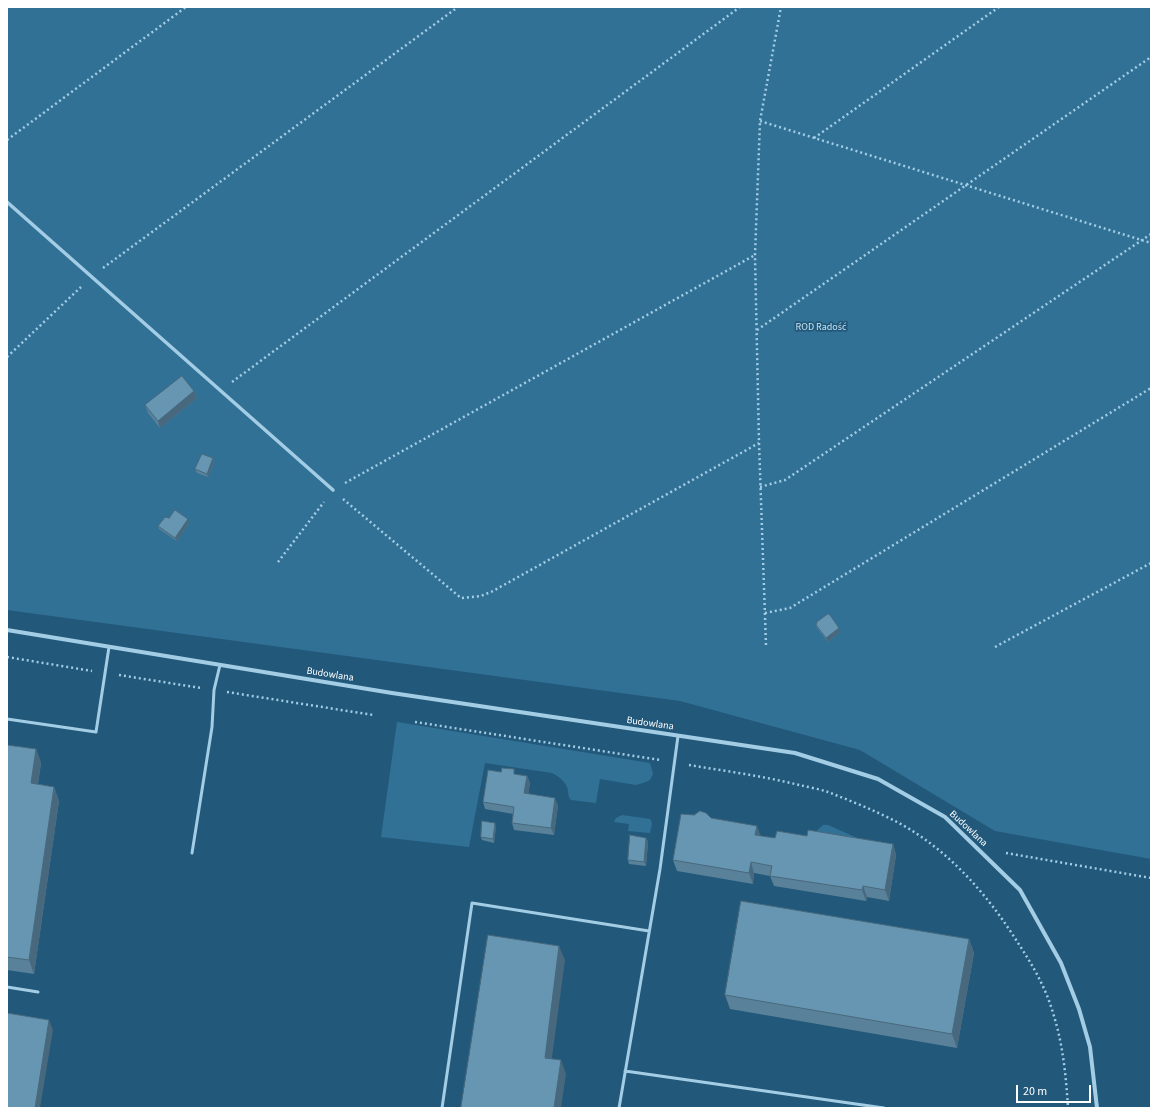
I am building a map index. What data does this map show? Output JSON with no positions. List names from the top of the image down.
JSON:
{
  "streets": {
    "street": ["Budowlana"]
  },
  "parks": ["ROD Radość"],
  "scale_bar": "20 m"
}
